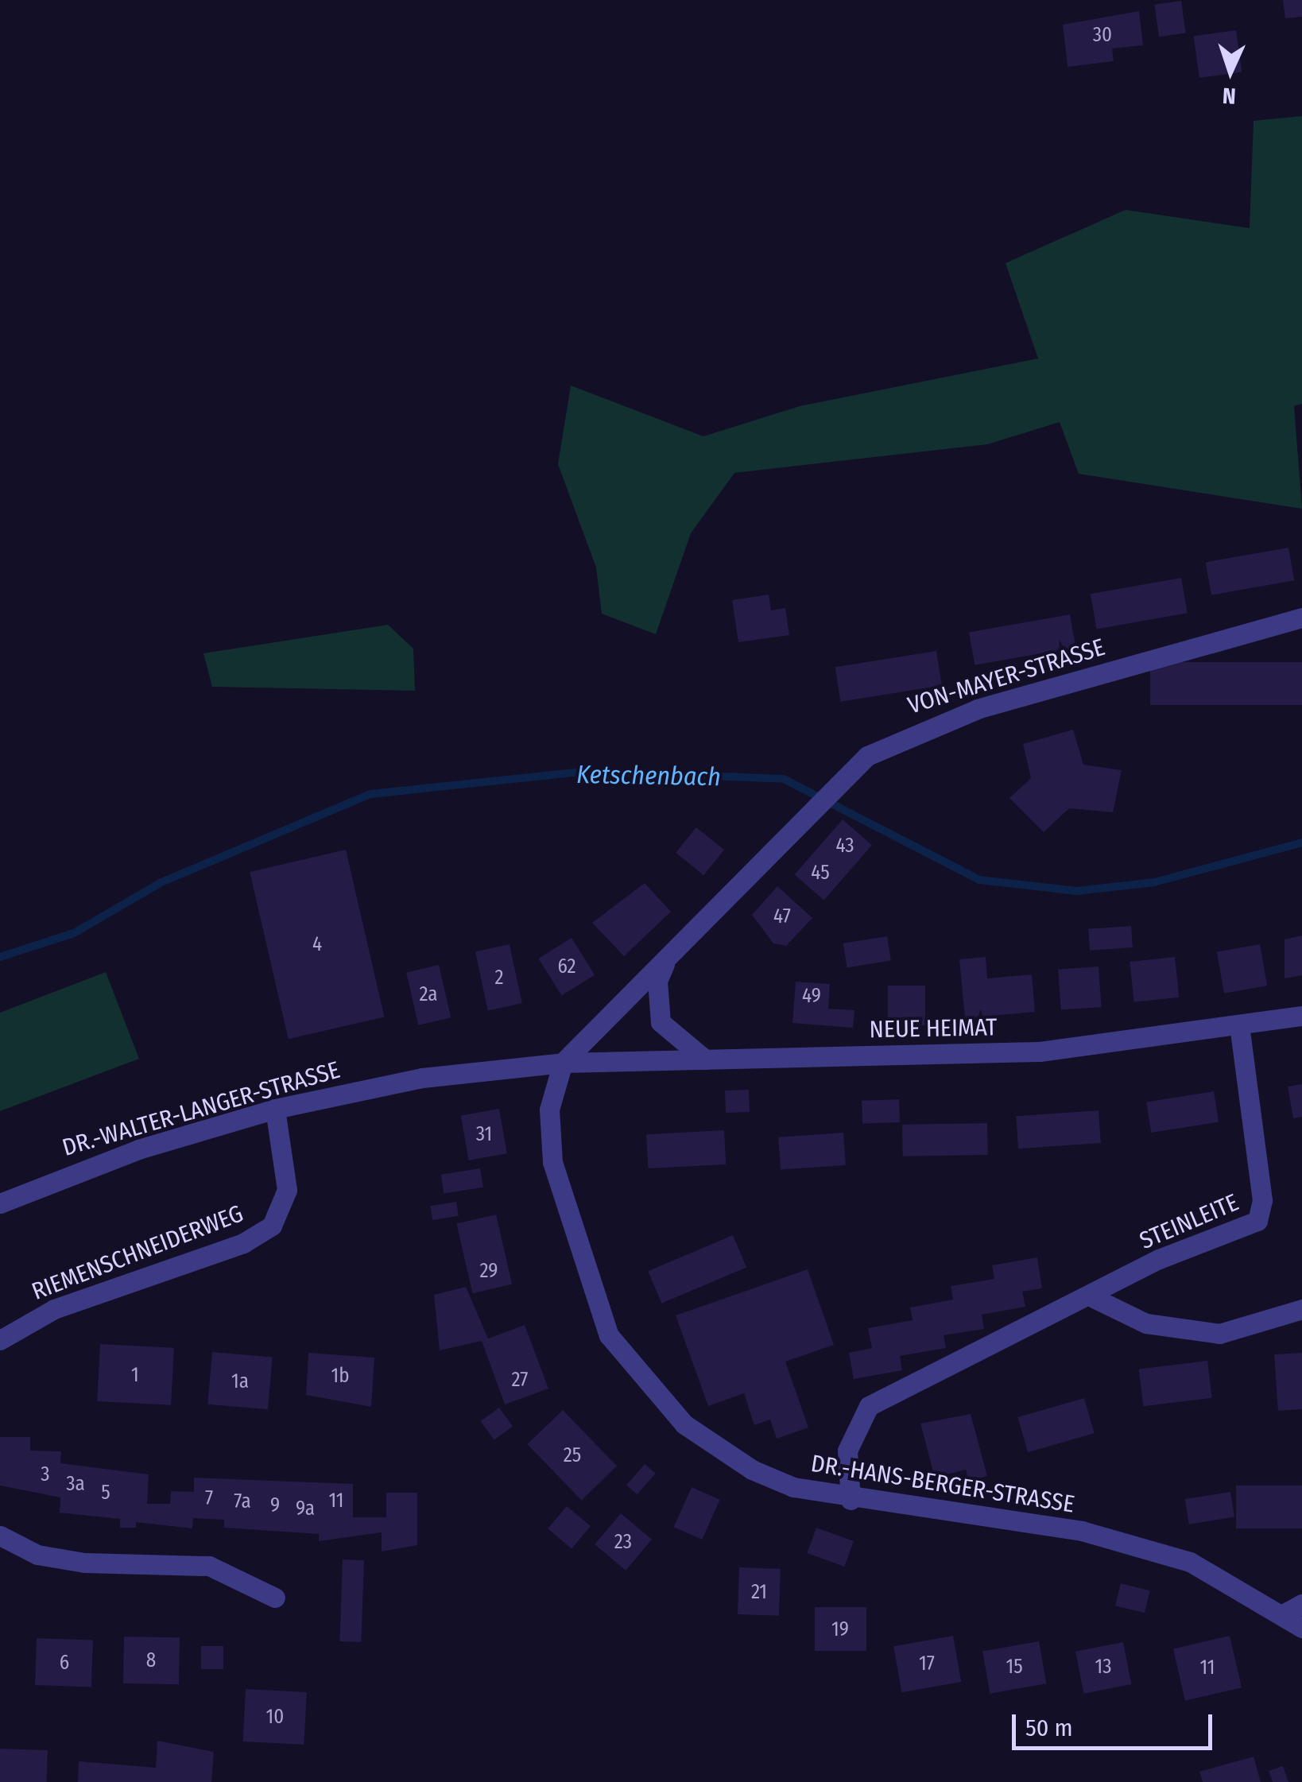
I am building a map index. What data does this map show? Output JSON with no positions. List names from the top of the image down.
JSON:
{
  "streets": {
    "street": [
      "VON-MAYER-STRASSE",
      "NEUE HEIMAT",
      "DR.-WALTER-LANGER-STRASSE",
      "STEINLEITE",
      "RIEMENSCHNEIDERWEG",
      "DR.-HANS-BERGER-STRASSE"
    ]
  },
  "crossings": [
    ["VON-MAYER-STRASSE", "NEUE HEIMAT"],
    ["VON-MAYER-STRASSE", "DR.-WALTER-LANGER-STRASSE"],
    ["VON-MAYER-STRASSE", "DR.-HANS-BERGER-STRASSE"],
    ["NEUE HEIMAT", "DR.-WALTER-LANGER-STRASSE"],
    ["NEUE HEIMAT", "STEINLEITE"],
    ["NEUE HEIMAT", "DR.-HANS-BERGER-STRASSE"],
    ["DR.-WALTER-LANGER-STRASSE", "RIEMENSCHNEIDERWEG"],
    ["DR.-WALTER-LANGER-STRASSE", "DR.-HANS-BERGER-STRASSE"],
    ["STEINLEITE", "DR.-HANS-BERGER-STRASSE"]
  ],
  "water": ["Ketschenbach"],
  "house_numbers": [
    "30",
    "43",
    "45",
    "47",
    "4",
    "62",
    "2",
    "2a",
    "49",
    "31",
    "29",
    "1",
    "1b",
    "27",
    "1a",
    "25",
    "3",
    "3a",
    "5",
    "7",
    "11",
    "7a",
    "9",
    "9a",
    "23",
    "21",
    "19",
    "8",
    "6",
    "17",
    "15",
    "13",
    "11",
    "10"
  ],
  "scale_bar": "50 m",
  "north": "bottom"
}
